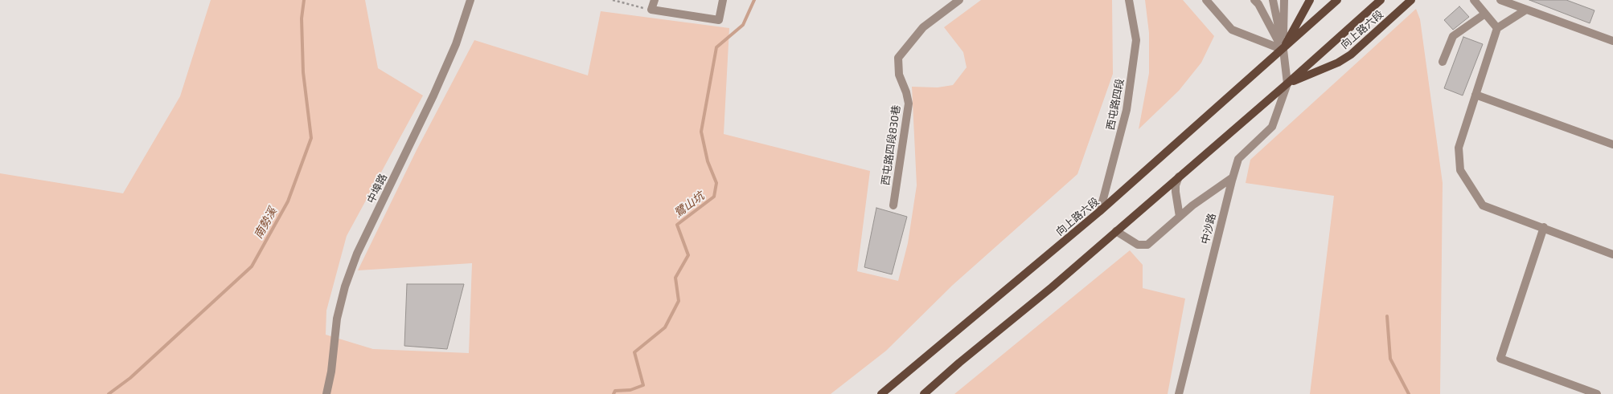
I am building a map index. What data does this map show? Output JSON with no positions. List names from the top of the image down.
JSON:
{
  "streets": {
    "main road": ["向上路六段"],
    "street": [
      "西屯路四段",
      "西屯路四段830巷",
      "中埠路",
      "中沙路"
    ]
  },
  "crossings": [
    ["向上路六段", "西屯路四段"],
    ["向上路六段", "中沙路"]
  ],
  "water": ["鷺山坑", "南勢溪"]
}
